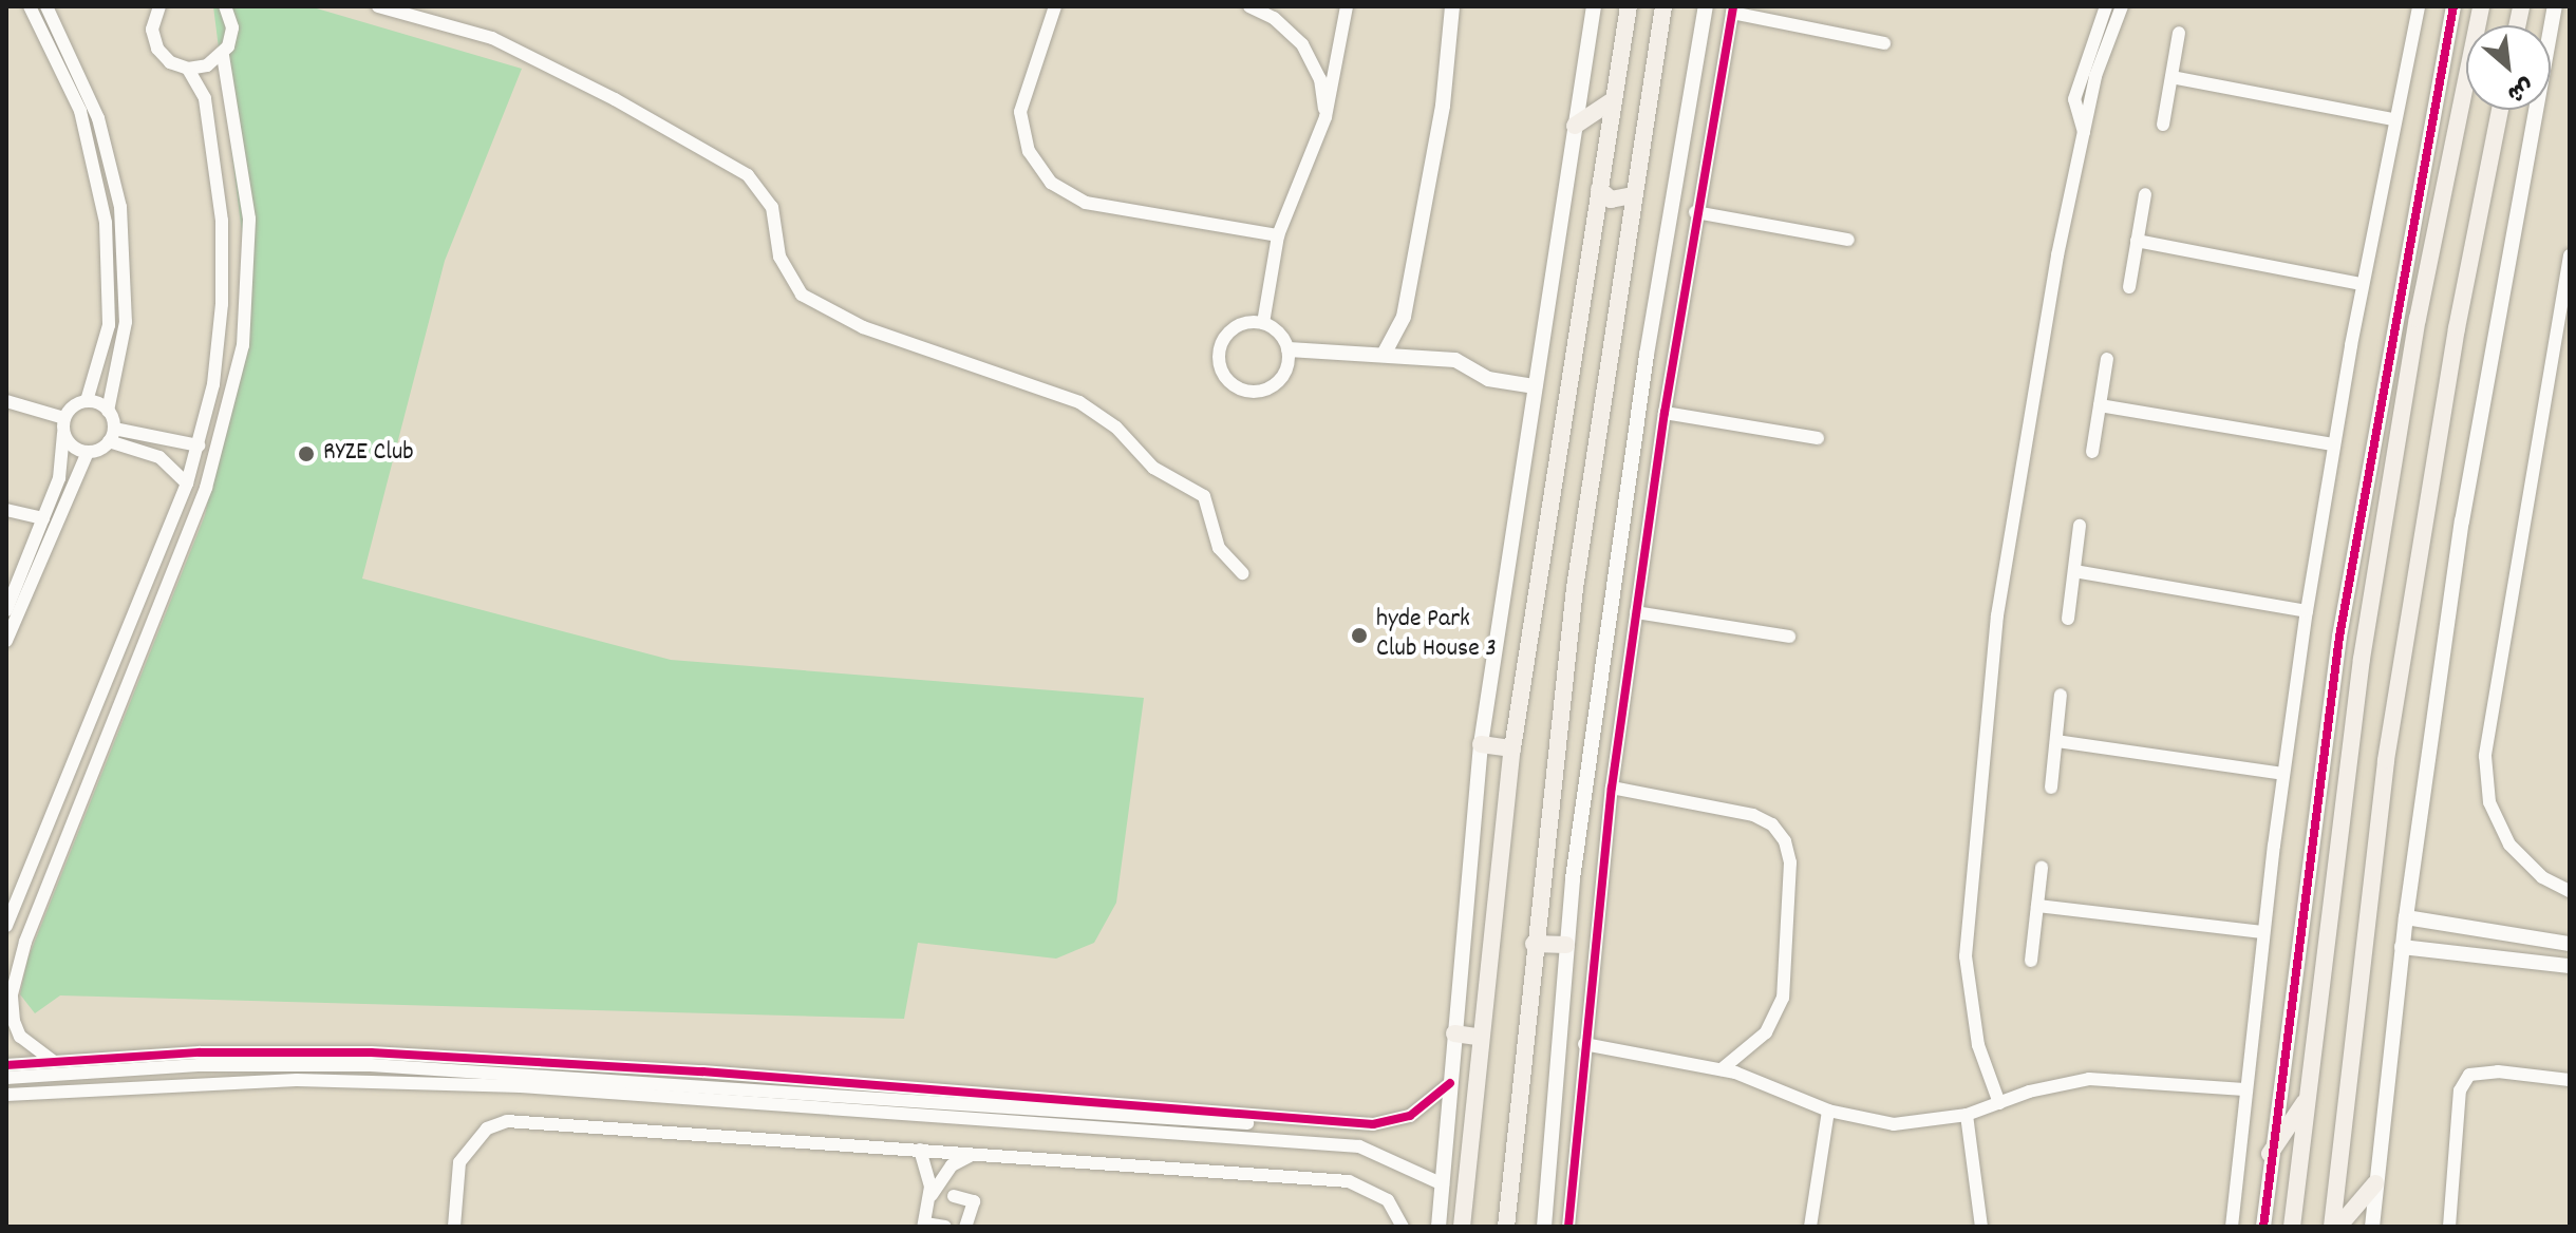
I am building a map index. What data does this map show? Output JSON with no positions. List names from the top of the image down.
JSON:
{
  "places": ["RYZE Club", "hyde Park Club House 3"],
  "north": "bottom right"
}
